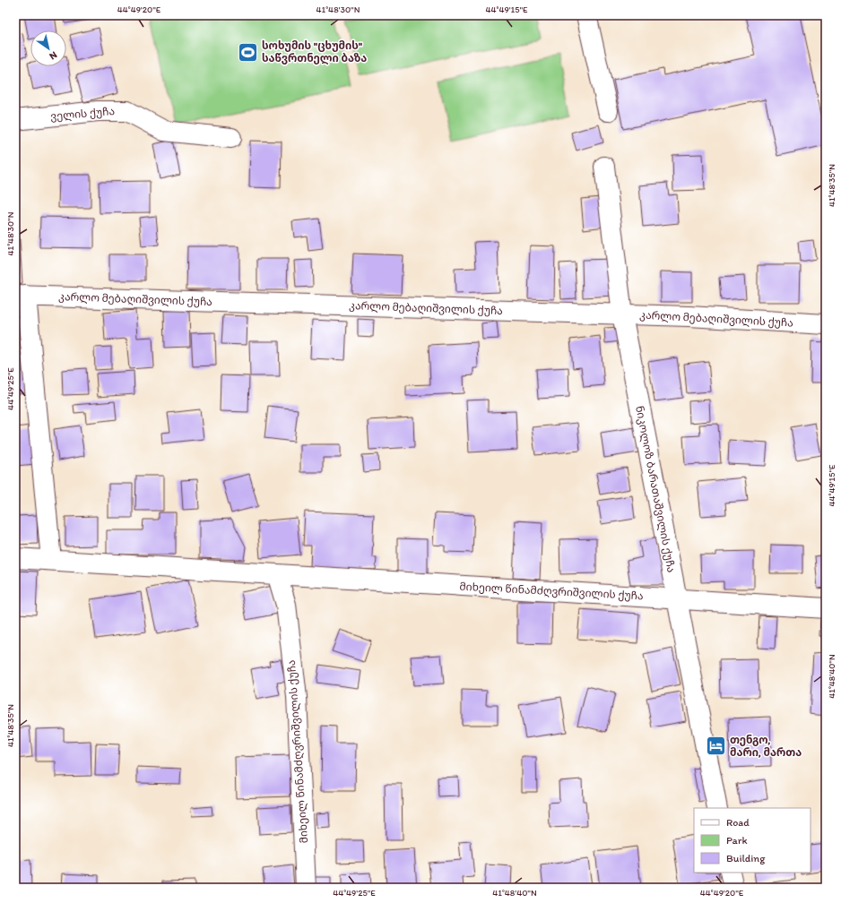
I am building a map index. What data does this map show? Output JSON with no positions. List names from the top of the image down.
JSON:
{
  "streets": {
    "street": [
      "ველის ქუჩა",
      "კარლო მებაღიშვილის ქუჩა",
      "ნიკოლოზ ბარათაშვილის ქუჩა",
      "მიხეილ წინამძღვრიშვილის ქუჩა"
    ]
  },
  "crossings": [
    ["კარლო მებაღიშვილის ქუჩა", "ნიკოლოზ ბარათაშვილის ქუჩა"],
    ["კარლო მებაღიშვილის ქუჩა", "მიხეილ წინამძღვრიშვილის ქუჩა"],
    ["ნიკოლოზ ბარათაშვილის ქუჩა", "მიხეილ წინამძღვრიშვილის ქუჩა"]
  ],
  "places": {
    "sports": ["სოხუმის \"ცხუმის\" საწვრთნელი ბაზა"],
    "hotel": ["თენგო, მარი, მართა"]
  },
  "legend": ["Road", "Park", "Building"],
  "north": "bottom right",
  "coordinates": [
    "44°49'20\"E",
    "41°48'30\"N",
    "44°49'15\"E",
    "41°48'35\"N",
    "44°49'25\"E",
    "41°48'40\"N"
  ]
}
